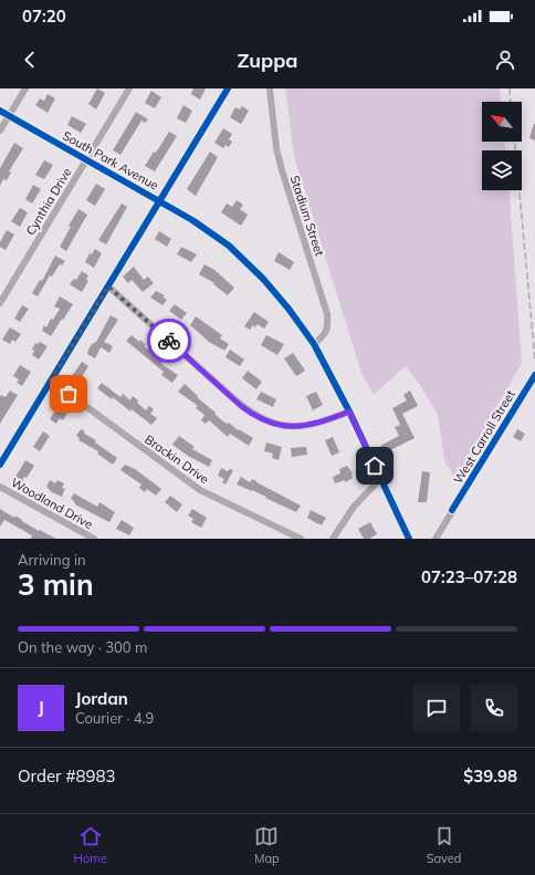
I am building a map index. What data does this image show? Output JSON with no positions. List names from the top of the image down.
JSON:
{
  "streets": {
    "street": [
      "South Park Avenue",
      "Cynthia Drive",
      "Stadium Street",
      "West Carroll Street",
      "Brackin Drive",
      "Woodland Drive"
    ]
  },
  "crossings": [
    ["South Park Avenue", "Cynthia Drive"],
    ["South Park Avenue", "Stadium Street"]
  ],
  "north": "top left",
  "page": {
    "status": "07:20",
    "header": "Zuppa",
    "heading": ["3 min", "Arriving in", "07:23–07:28"],
    "panel": [
      "Jordan",
      "Courier · 4.9",
      "Order #8983",
      "$39.98"
    ],
    "bar": "On the way · 300 m",
    "round": "J",
    "tabs": ["Home", "Map", "Saved"]
  }
}
